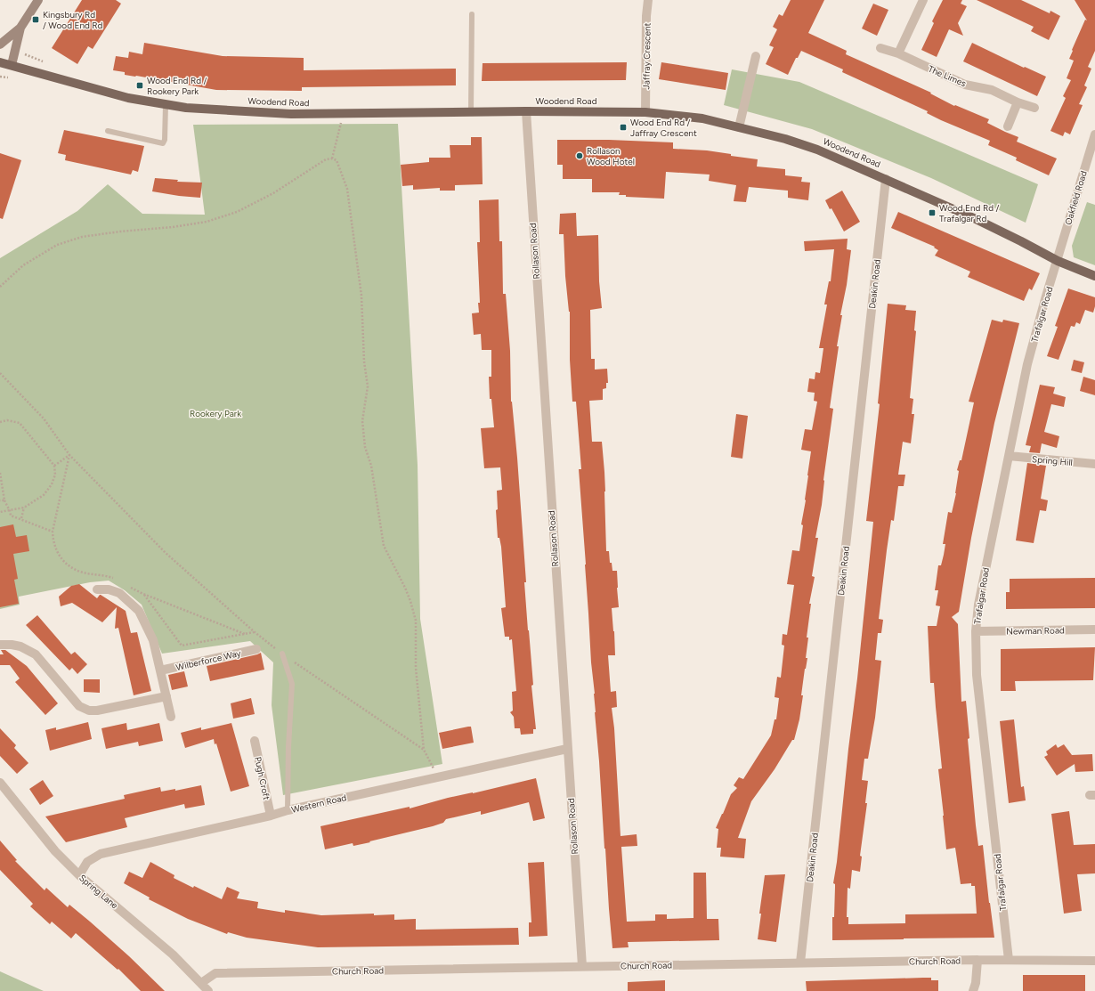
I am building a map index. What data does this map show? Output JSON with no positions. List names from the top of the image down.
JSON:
{
  "streets": {
    "main road": ["Woodend Road"],
    "street": [
      "Jaffray Crescent",
      "The Limes",
      "Oakfield Road",
      "Rollason Road",
      "Deakin Road",
      "Trafalgar Road",
      "Spring Hill",
      "Newman Road",
      "Wilberforce Way",
      "Pugh Croft",
      "Western Road",
      "Spring Lane",
      "Church Road"
    ]
  },
  "crossings": [
    ["Jaffray Crescent", "Woodend Road"],
    ["Woodend Road", "Oakfield Road"],
    ["Woodend Road", "Rollason Road"],
    ["Woodend Road", "Deakin Road"],
    ["Woodend Road", "Trafalgar Road"],
    ["Oakfield Road", "Trafalgar Road"],
    ["Rollason Road", "Western Road"],
    ["Rollason Road", "Church Road"],
    ["Deakin Road", "Church Road"],
    ["Trafalgar Road", "Spring Hill"],
    ["Trafalgar Road", "Newman Road"],
    ["Trafalgar Road", "Church Road"],
    ["Pugh Croft", "Western Road"],
    ["Western Road", "Spring Lane"],
    ["Spring Lane", "Church Road"]
  ],
  "parks": ["Rookery Park"],
  "places": {
    "transit": [
      "Kingsbury Rd / Wood End Rd",
      "Wood End Rd / Rookery Park",
      "Wood End Rd / Jaffray Crescent",
      "Wood End Rd / Trafalgar Rd"
    ],
    "other": ["Rollason Wood Hotel"]
  }
}
